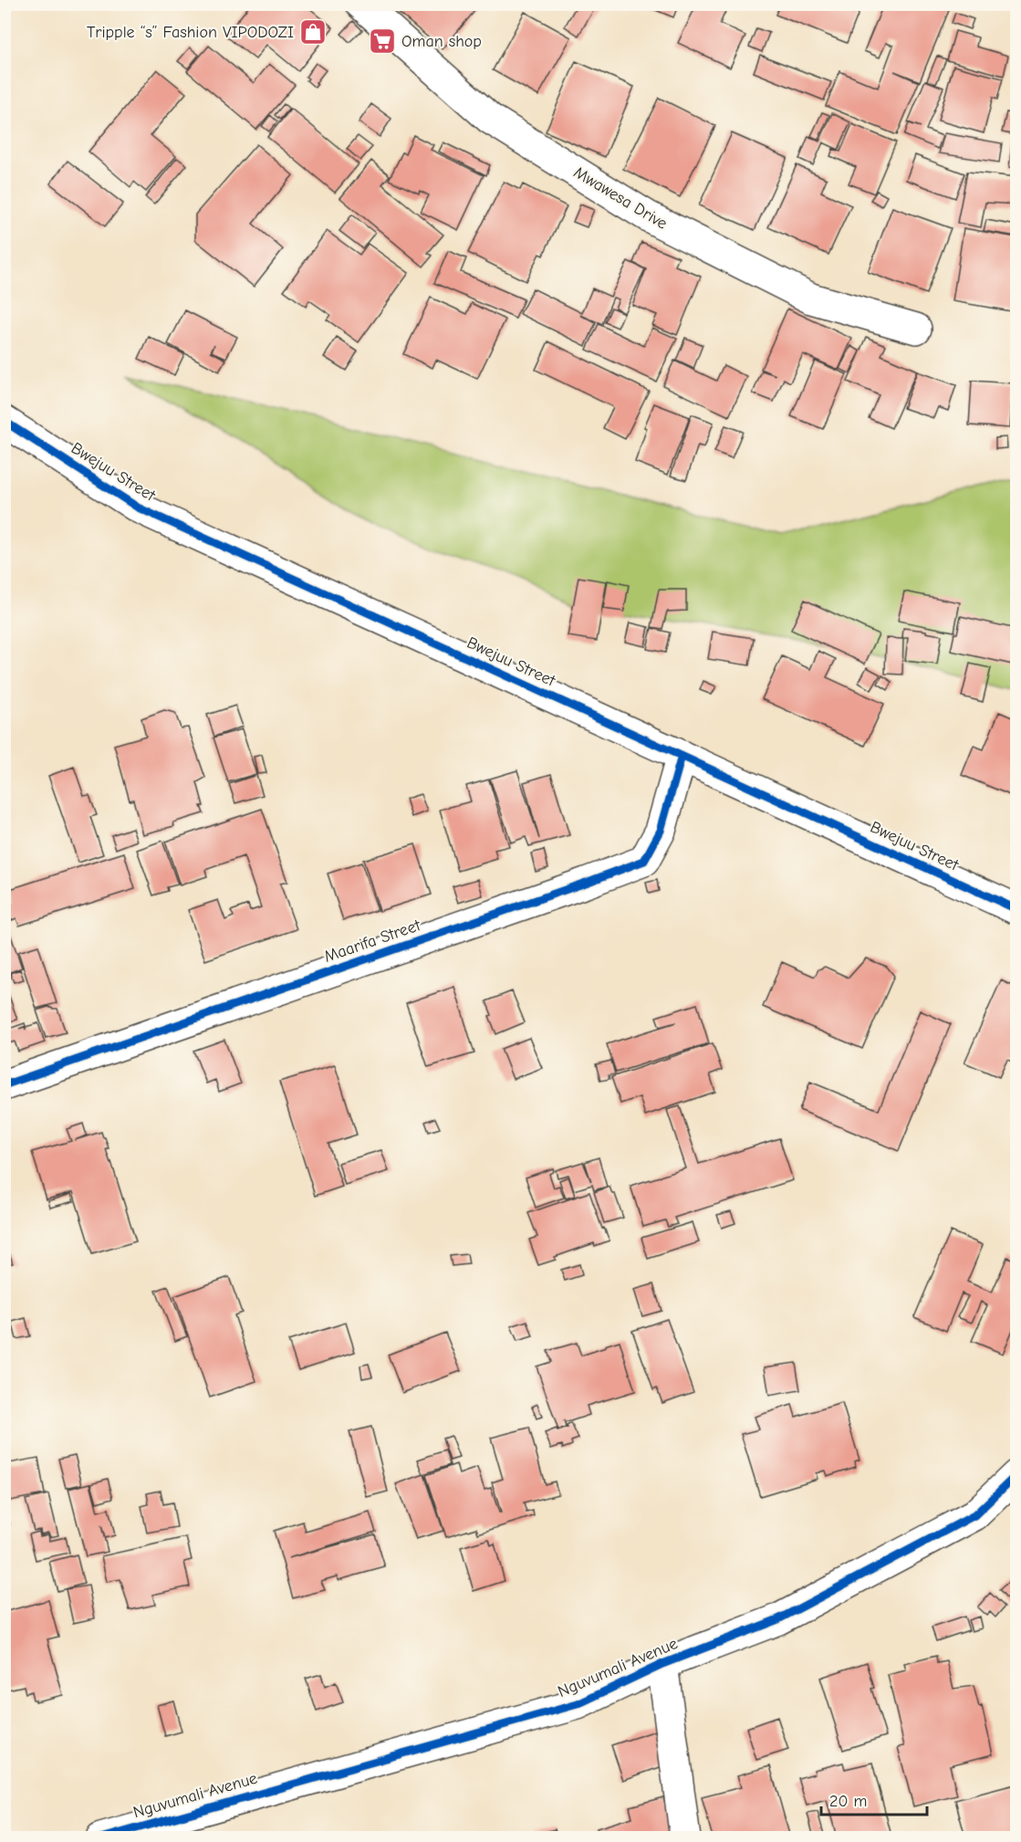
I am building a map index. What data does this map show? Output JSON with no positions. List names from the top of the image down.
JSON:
{
  "streets": {
    "street": [
      "Mwawesa Drive",
      "Bwejuu Street",
      "Maarifa Street",
      "Nguvumali Avenue"
    ]
  },
  "crossings": [
    ["Bwejuu Street", "Maarifa Street"]
  ],
  "places": {
    "shop": ["Tripple “s” Fashion VIPODOZI"],
    "supermarket": ["Oman shop"]
  },
  "scale_bar": "20 m"
}
